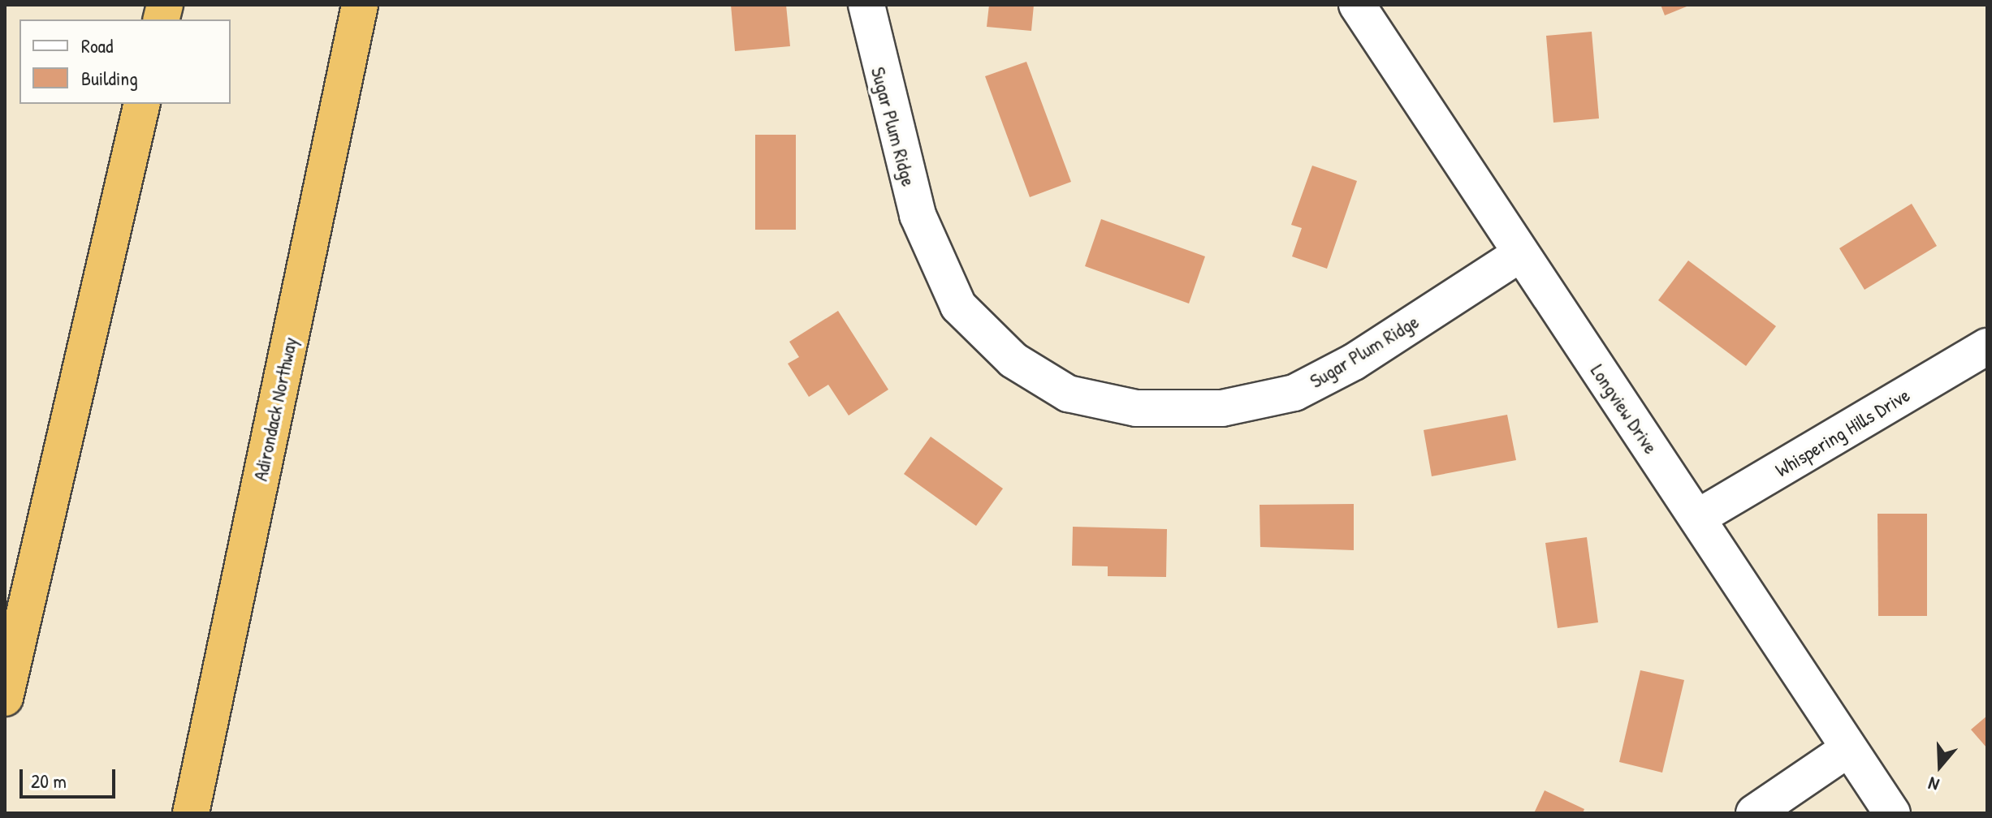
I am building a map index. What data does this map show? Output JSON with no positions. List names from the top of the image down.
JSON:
{
  "streets": {
    "highway": ["Adirondack Northway"],
    "street": ["Sugar Plum Ridge", "Longview Drive", "Whispering Hills Drive"]
  },
  "crossings": [
    ["Sugar Plum Ridge", "Longview Drive"],
    ["Longview Drive", "Whispering Hills Drive"]
  ],
  "legend": ["Road", "Building"],
  "scale_bar": "20 m",
  "north": "bottom"
}
